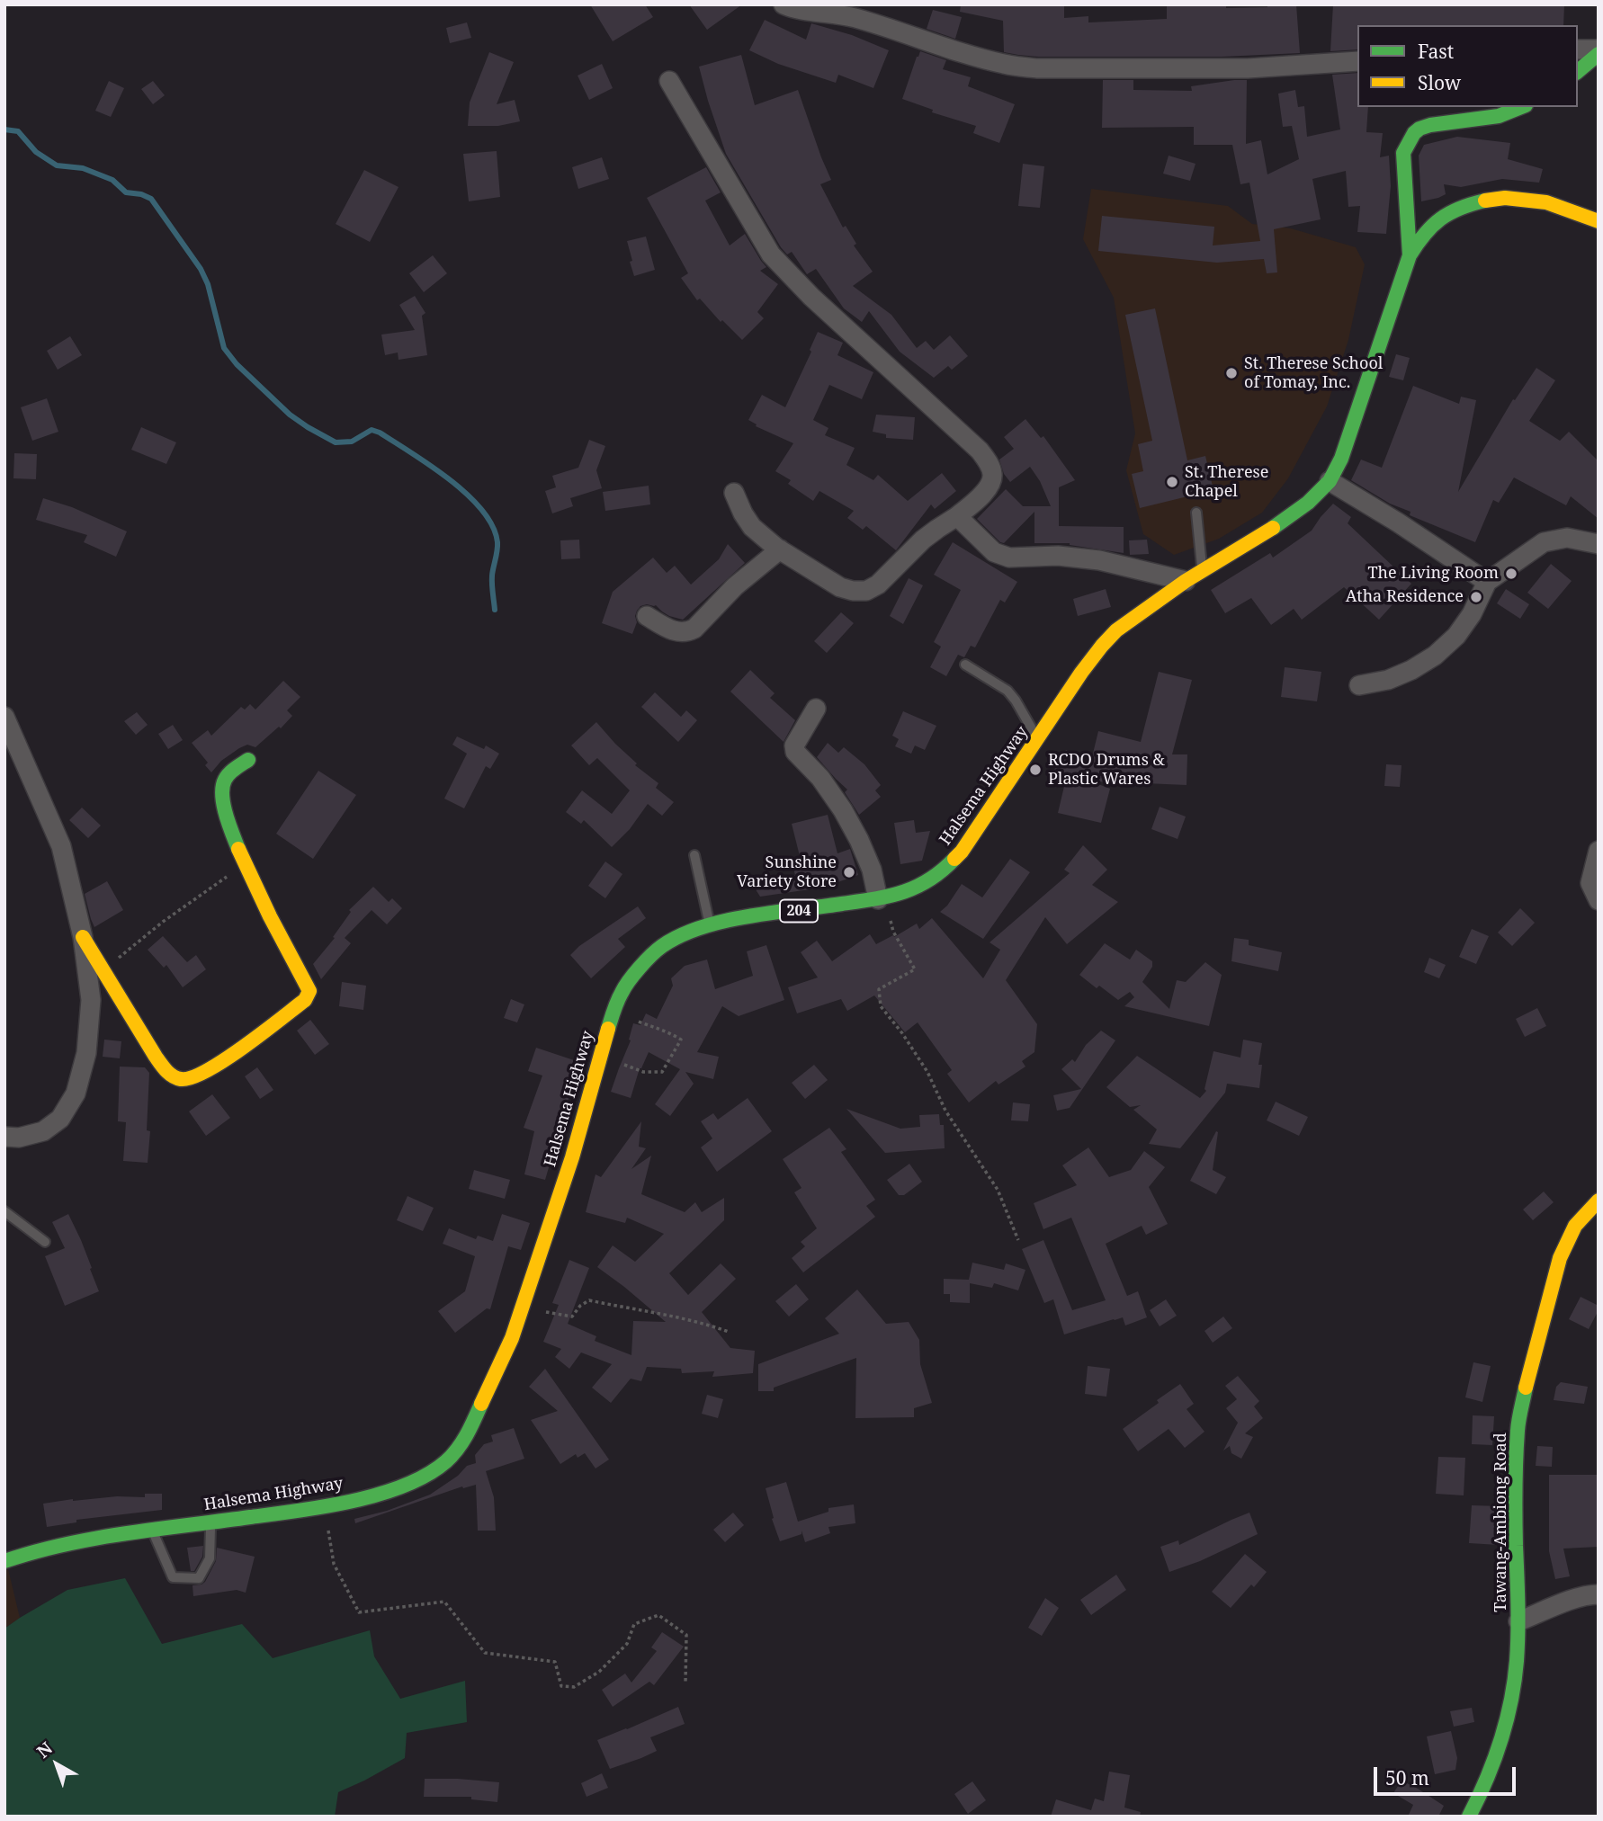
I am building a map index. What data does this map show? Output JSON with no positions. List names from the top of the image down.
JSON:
{
  "streets": {
    "main road": ["Halsema Highway", "204", "Tawang-Ambiong Road"]
  },
  "places": [
    "St. Therese School of Tomay, Inc.",
    "St. Therese Chapel",
    "The Living Room",
    "Atha Residence",
    "RCDO Drums & Plastic Wares",
    "Sunshine Variety Store"
  ],
  "legend": ["Fast", "Slow"],
  "scale_bar": "50 m",
  "north": "top left"
}
